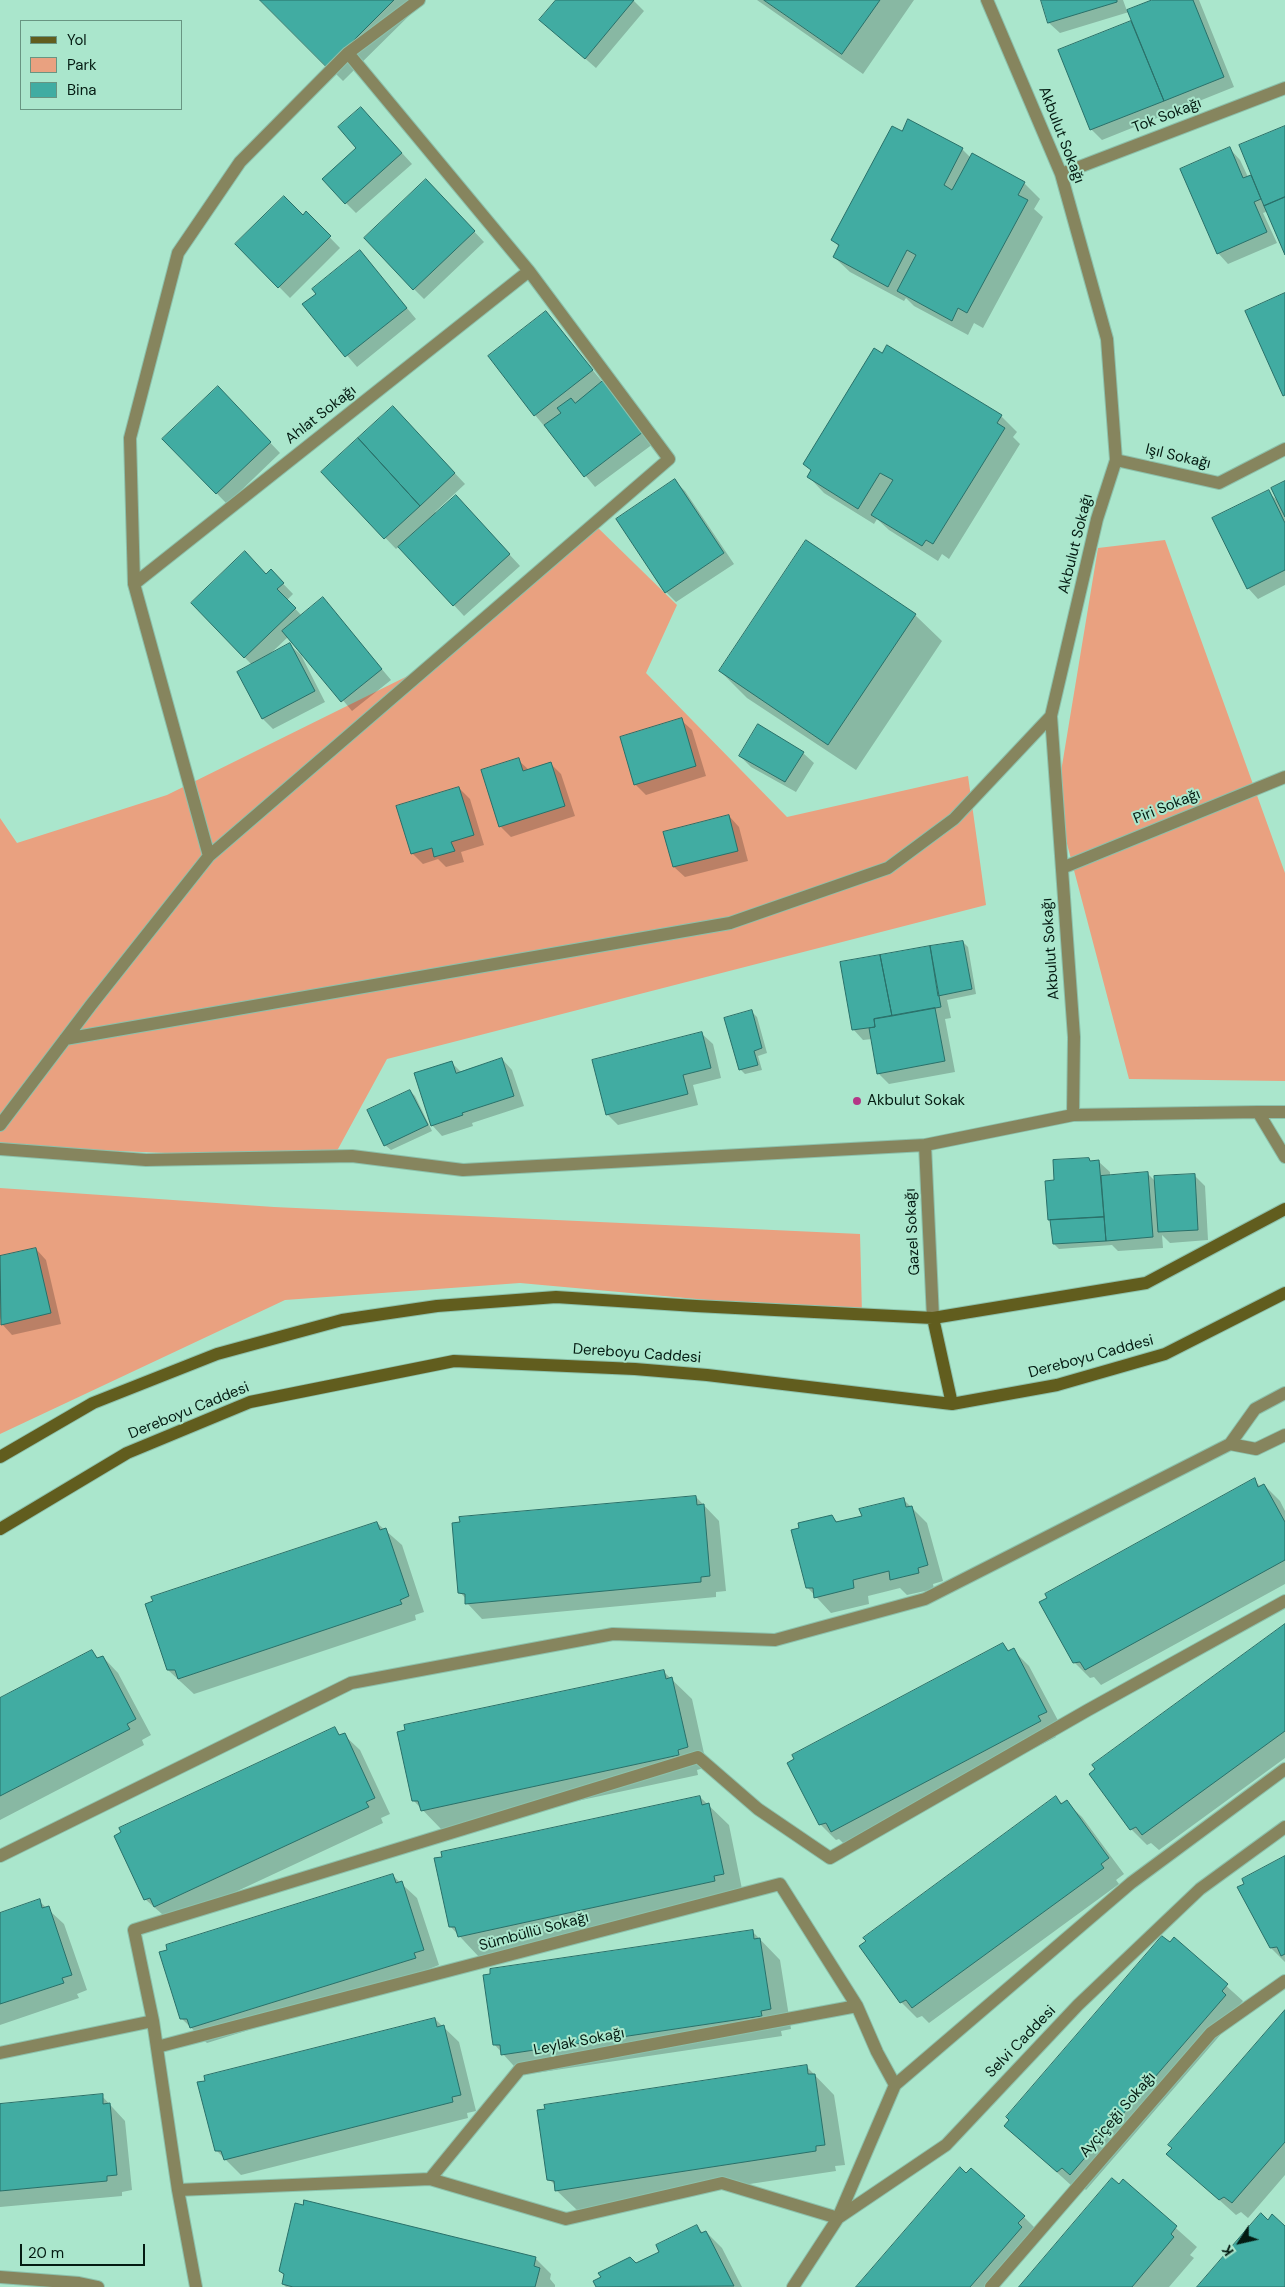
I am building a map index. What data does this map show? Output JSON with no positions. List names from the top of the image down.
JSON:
{
  "streets": {
    "main road": ["Dereboyu Caddesi"],
    "street": [
      "Tok Sokağı",
      "Akbulut Sokağı",
      "Ahlat Sokağı",
      "Işıl Sokağı",
      "Piri Sokağı",
      "Gazel Sokağı",
      "Sümbüllü Sokağı",
      "Leylak Sokağı",
      "Selvi Caddesi",
      "Ayçiçeği Sokağı"
    ]
  },
  "crossings": [
    ["Tok Sokağı", "Akbulut Sokağı"],
    ["Akbulut Sokağı", "Işıl Sokağı"],
    ["Akbulut Sokağı", "Piri Sokağı"],
    ["Sümbüllü Sokağı", "Leylak Sokağı"]
  ],
  "places": ["Akbulut Sokak"],
  "legend": ["Yol", "Park", "Bina"],
  "scale_bar": "20 m",
  "north": "bottom left"
}
